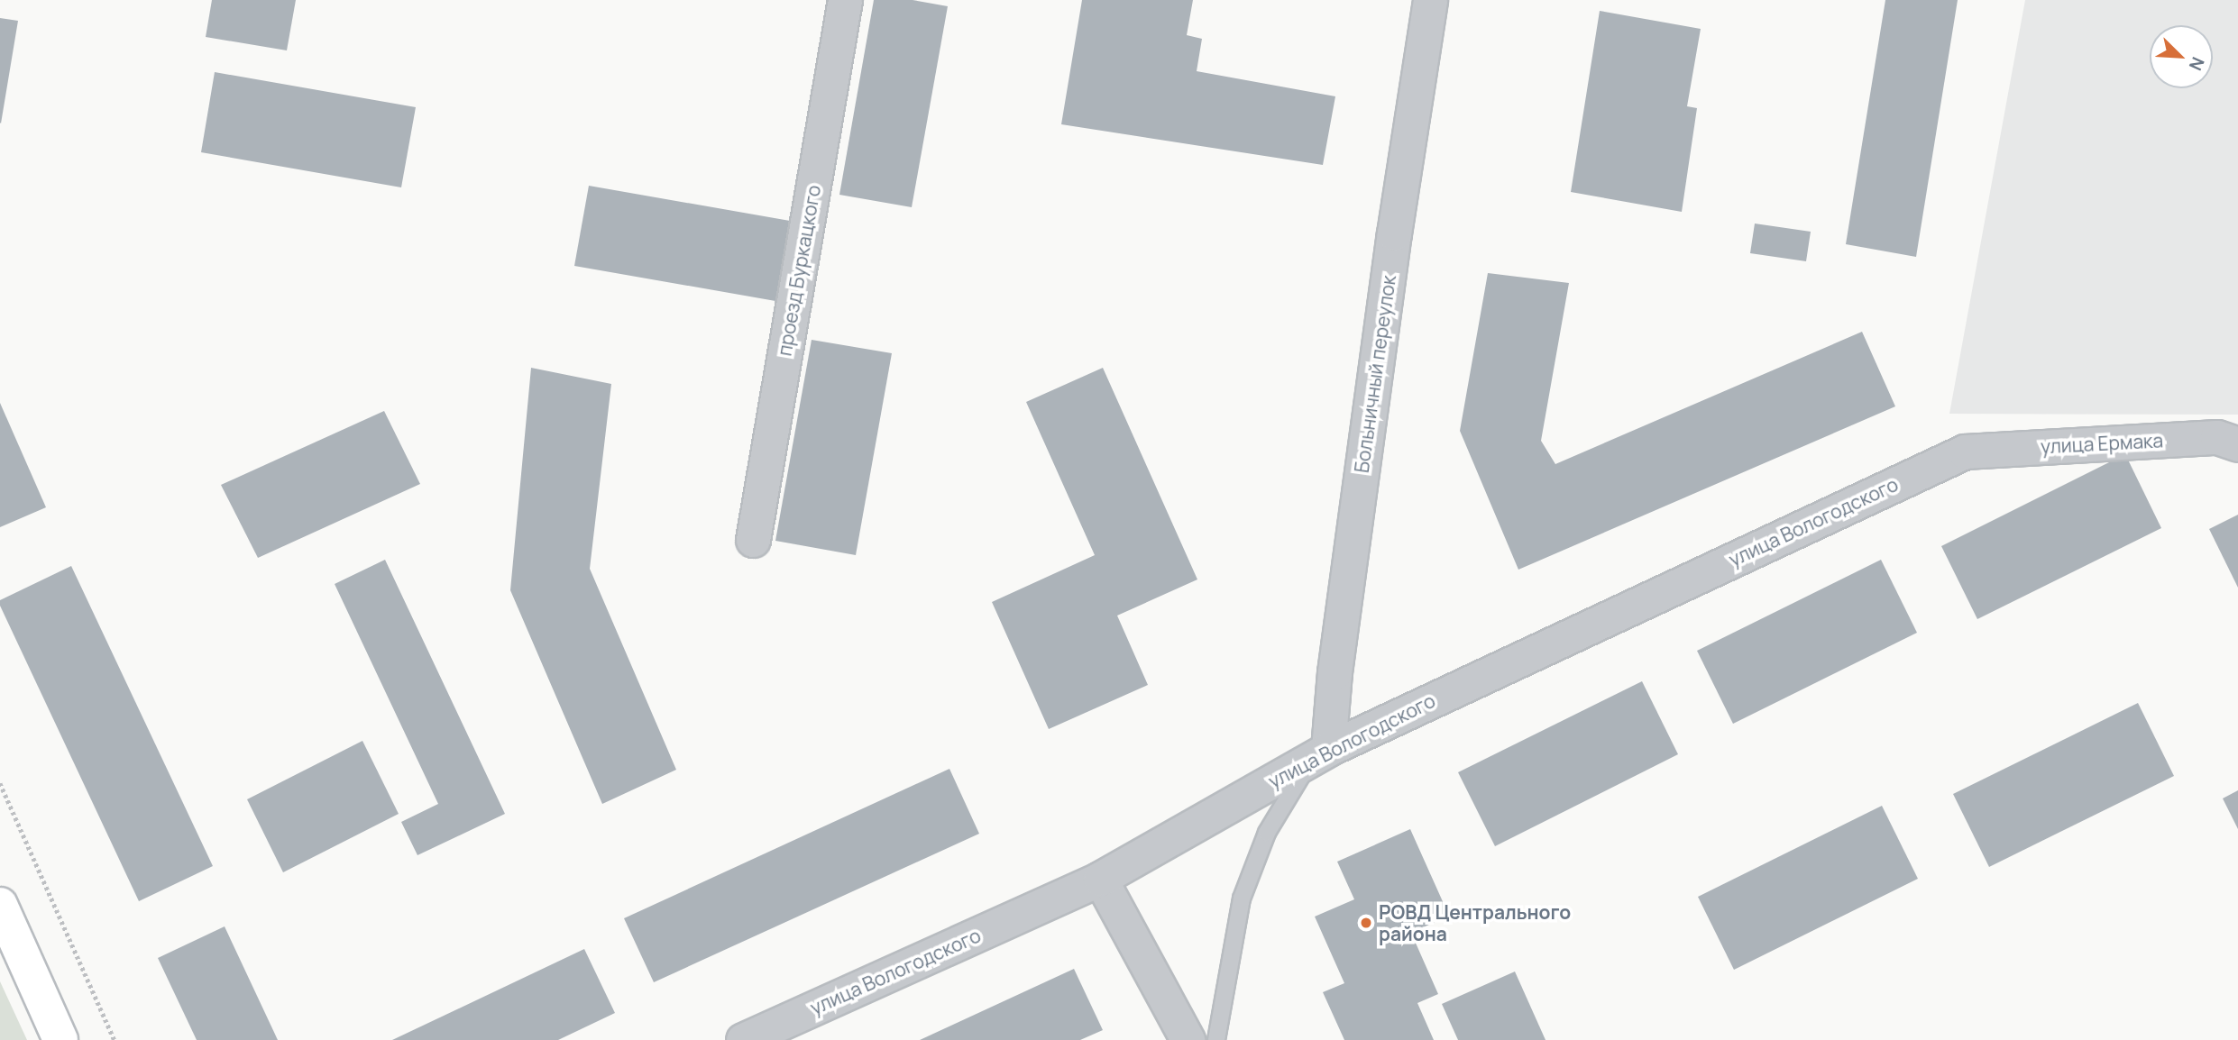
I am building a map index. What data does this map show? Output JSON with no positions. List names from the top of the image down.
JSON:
{
  "streets": {
    "street": [
      "проезд Буркацкого",
      "Больничный переулок",
      "улица Ермака",
      "улица Вологодского"
    ]
  },
  "crossings": [
    ["Больничный переулок", "улица Вологодского"],
    ["улица Ермака", "улица Вологодского"]
  ],
  "places": ["РОВД Центрального района"],
  "north": "bottom right"
}
